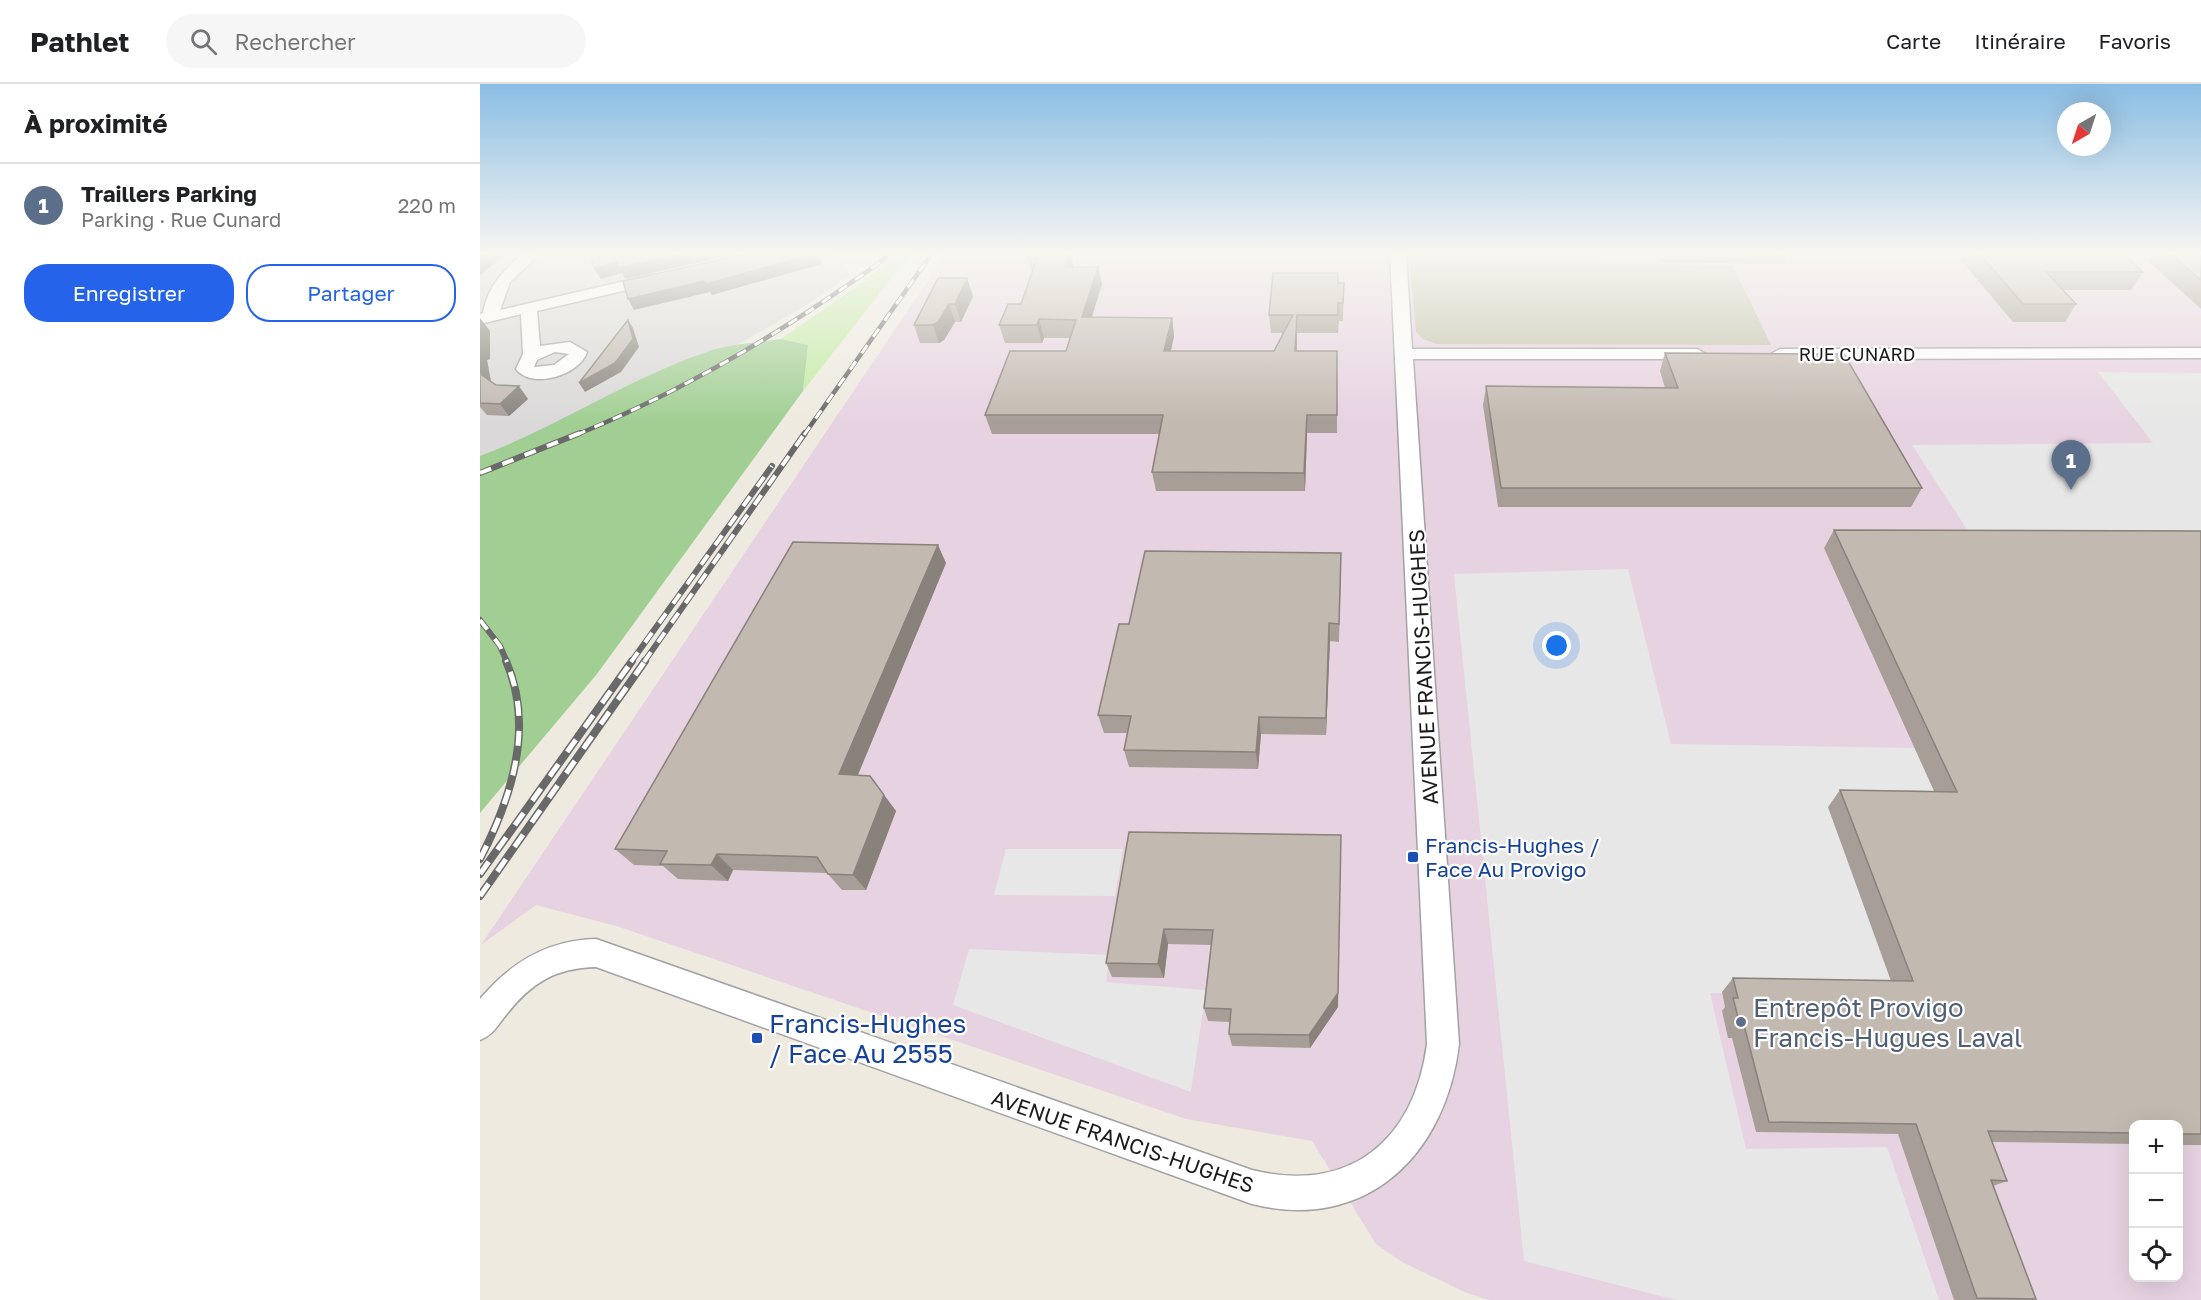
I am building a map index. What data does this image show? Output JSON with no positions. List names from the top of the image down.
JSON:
{
  "streets": {
    "street": ["RUE CUNARD", "AVENUE FRANCIS-HUGHES"]
  },
  "places": {
    "transit": ["Francis-Hughes / Face Au Provigo", "Francis-Hughes / Face Au 2555"],
    "other": ["Entrepôt Provigo Francis-Hugues Laval"]
  },
  "north": "bottom left",
  "page": {
    "header": "Pathlet",
    "search": "Rechercher",
    "nav": ["Carte", "Itinéraire", "Favoris"],
    "heading": "À proximité",
    "list": [
      {
        "mark": "1",
        "name": "Traillers Parking",
        "note": "Parking · Rue Cunard",
        "value": "220 m"
      }
    ],
    "buttons": ["Enregistrer", "Partager"],
    "pins": "1",
    "map_buttons": ["+", "−"]
  }
}
